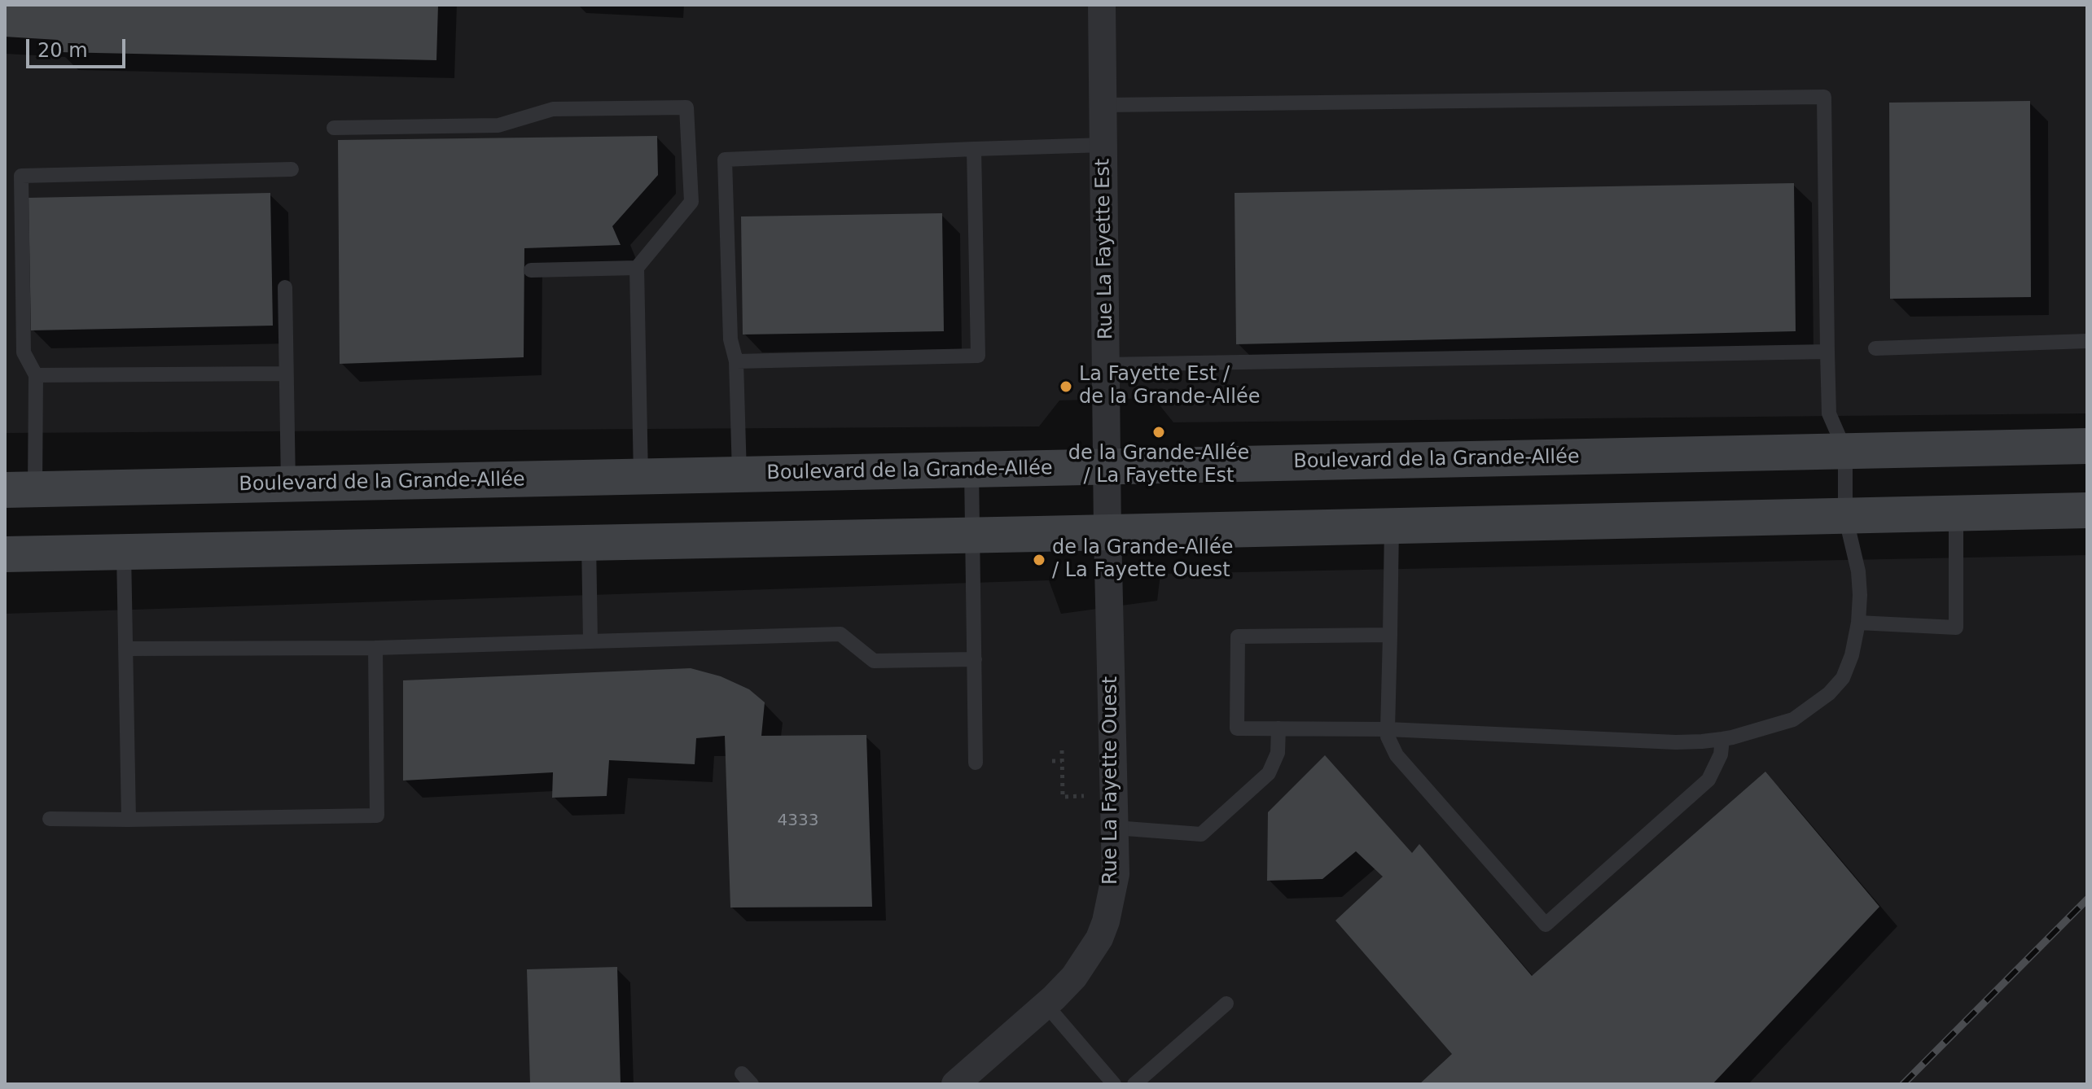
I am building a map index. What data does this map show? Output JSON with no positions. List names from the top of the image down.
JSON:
{
  "streets": {
    "street": ["Rue La Fayette Est", "Boulevard de la Grande-Allée", "Rue La Fayette Ouest"]
  },
  "crossings": [
    ["Rue La Fayette Est", "Boulevard de la Grande-Allée"],
    ["Rue La Fayette Est", "Rue La Fayette Ouest"]
  ],
  "places": ["La Fayette Est / de la Grande-Allée", "de la Grande-Allée / La Fayette Est", "de la Grande-Allée / La Fayette Ouest"],
  "house_numbers": ["4333"],
  "scale_bar": "20 m"
}
